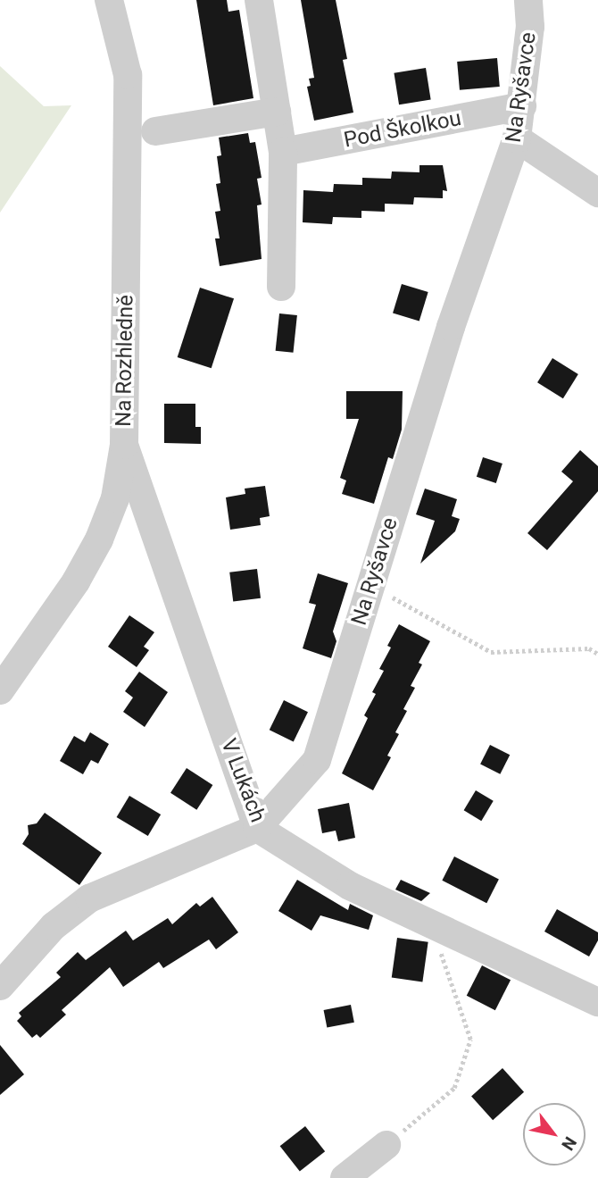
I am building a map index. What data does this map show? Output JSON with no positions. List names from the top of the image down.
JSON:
{
  "streets": {
    "street": [
      "Na Ryšavce",
      "Pod Školkou",
      "Na Rozhledně",
      "V Lukách"
    ]
  },
  "crossings": [
    ["Na Ryšavce", "Pod Školkou"],
    ["Na Ryšavce", "V Lukách"],
    ["Na Rozhledně", "V Lukách"]
  ],
  "north": "bottom right"
}
